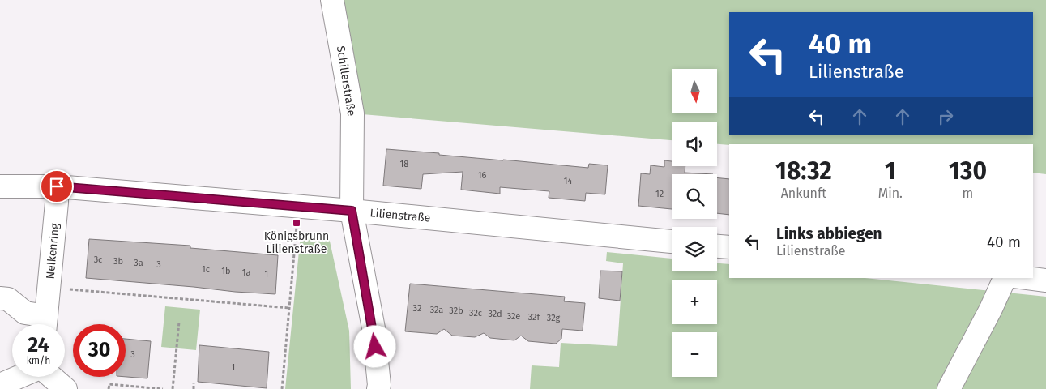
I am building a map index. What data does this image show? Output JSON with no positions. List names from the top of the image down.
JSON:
{
  "streets": {
    "street": ["Schillerstraße", "Lilienstraße", "Nelkenring"]
  },
  "crossings": [
    ["Schillerstraße", "Lilienstraße"],
    ["Lilienstraße", "Nelkenring"]
  ],
  "places": {
    "transit": ["Königsbrunn Lilienstraße"]
  },
  "house_numbers": [
    "18",
    "16",
    "14",
    "12",
    "3c",
    "3b",
    "3a",
    "3",
    "1c",
    "1b",
    "1a",
    "1",
    "32",
    "32a",
    "32b",
    "32c",
    "32d",
    "32e",
    "32f",
    "32g",
    "3",
    "1"
  ],
  "north": "bottom",
  "page": {
    "turn": ["40 m", "Lilienstraße"],
    "map_buttons": ["+", "−"],
    "eta": [
      "18:32",
      "Ankunft",
      "1",
      "Min.",
      "130",
      "m"
    ],
    "list": [
      {
        "name": "Links abbiegen",
        "note": "Lilienstraße",
        "value": "40 m"
      }
    ],
    "speed": "24 km/h",
    "limit": "30"
  }
}
